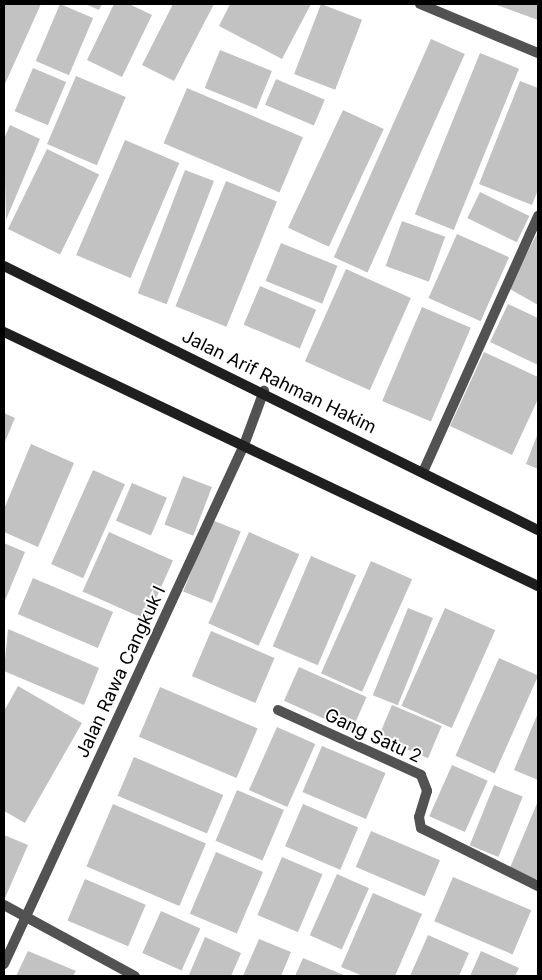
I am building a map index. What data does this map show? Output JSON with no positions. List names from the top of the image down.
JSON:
{
  "streets": {
    "main road": ["Jalan Arif Rahman Hakim"],
    "street": ["Jalan Rawa Cangkuk I", "Gang Satu 2"]
  },
  "crossings": [
    ["Jalan Arif Rahman Hakim", "Jalan Rawa Cangkuk I"]
  ]
}
